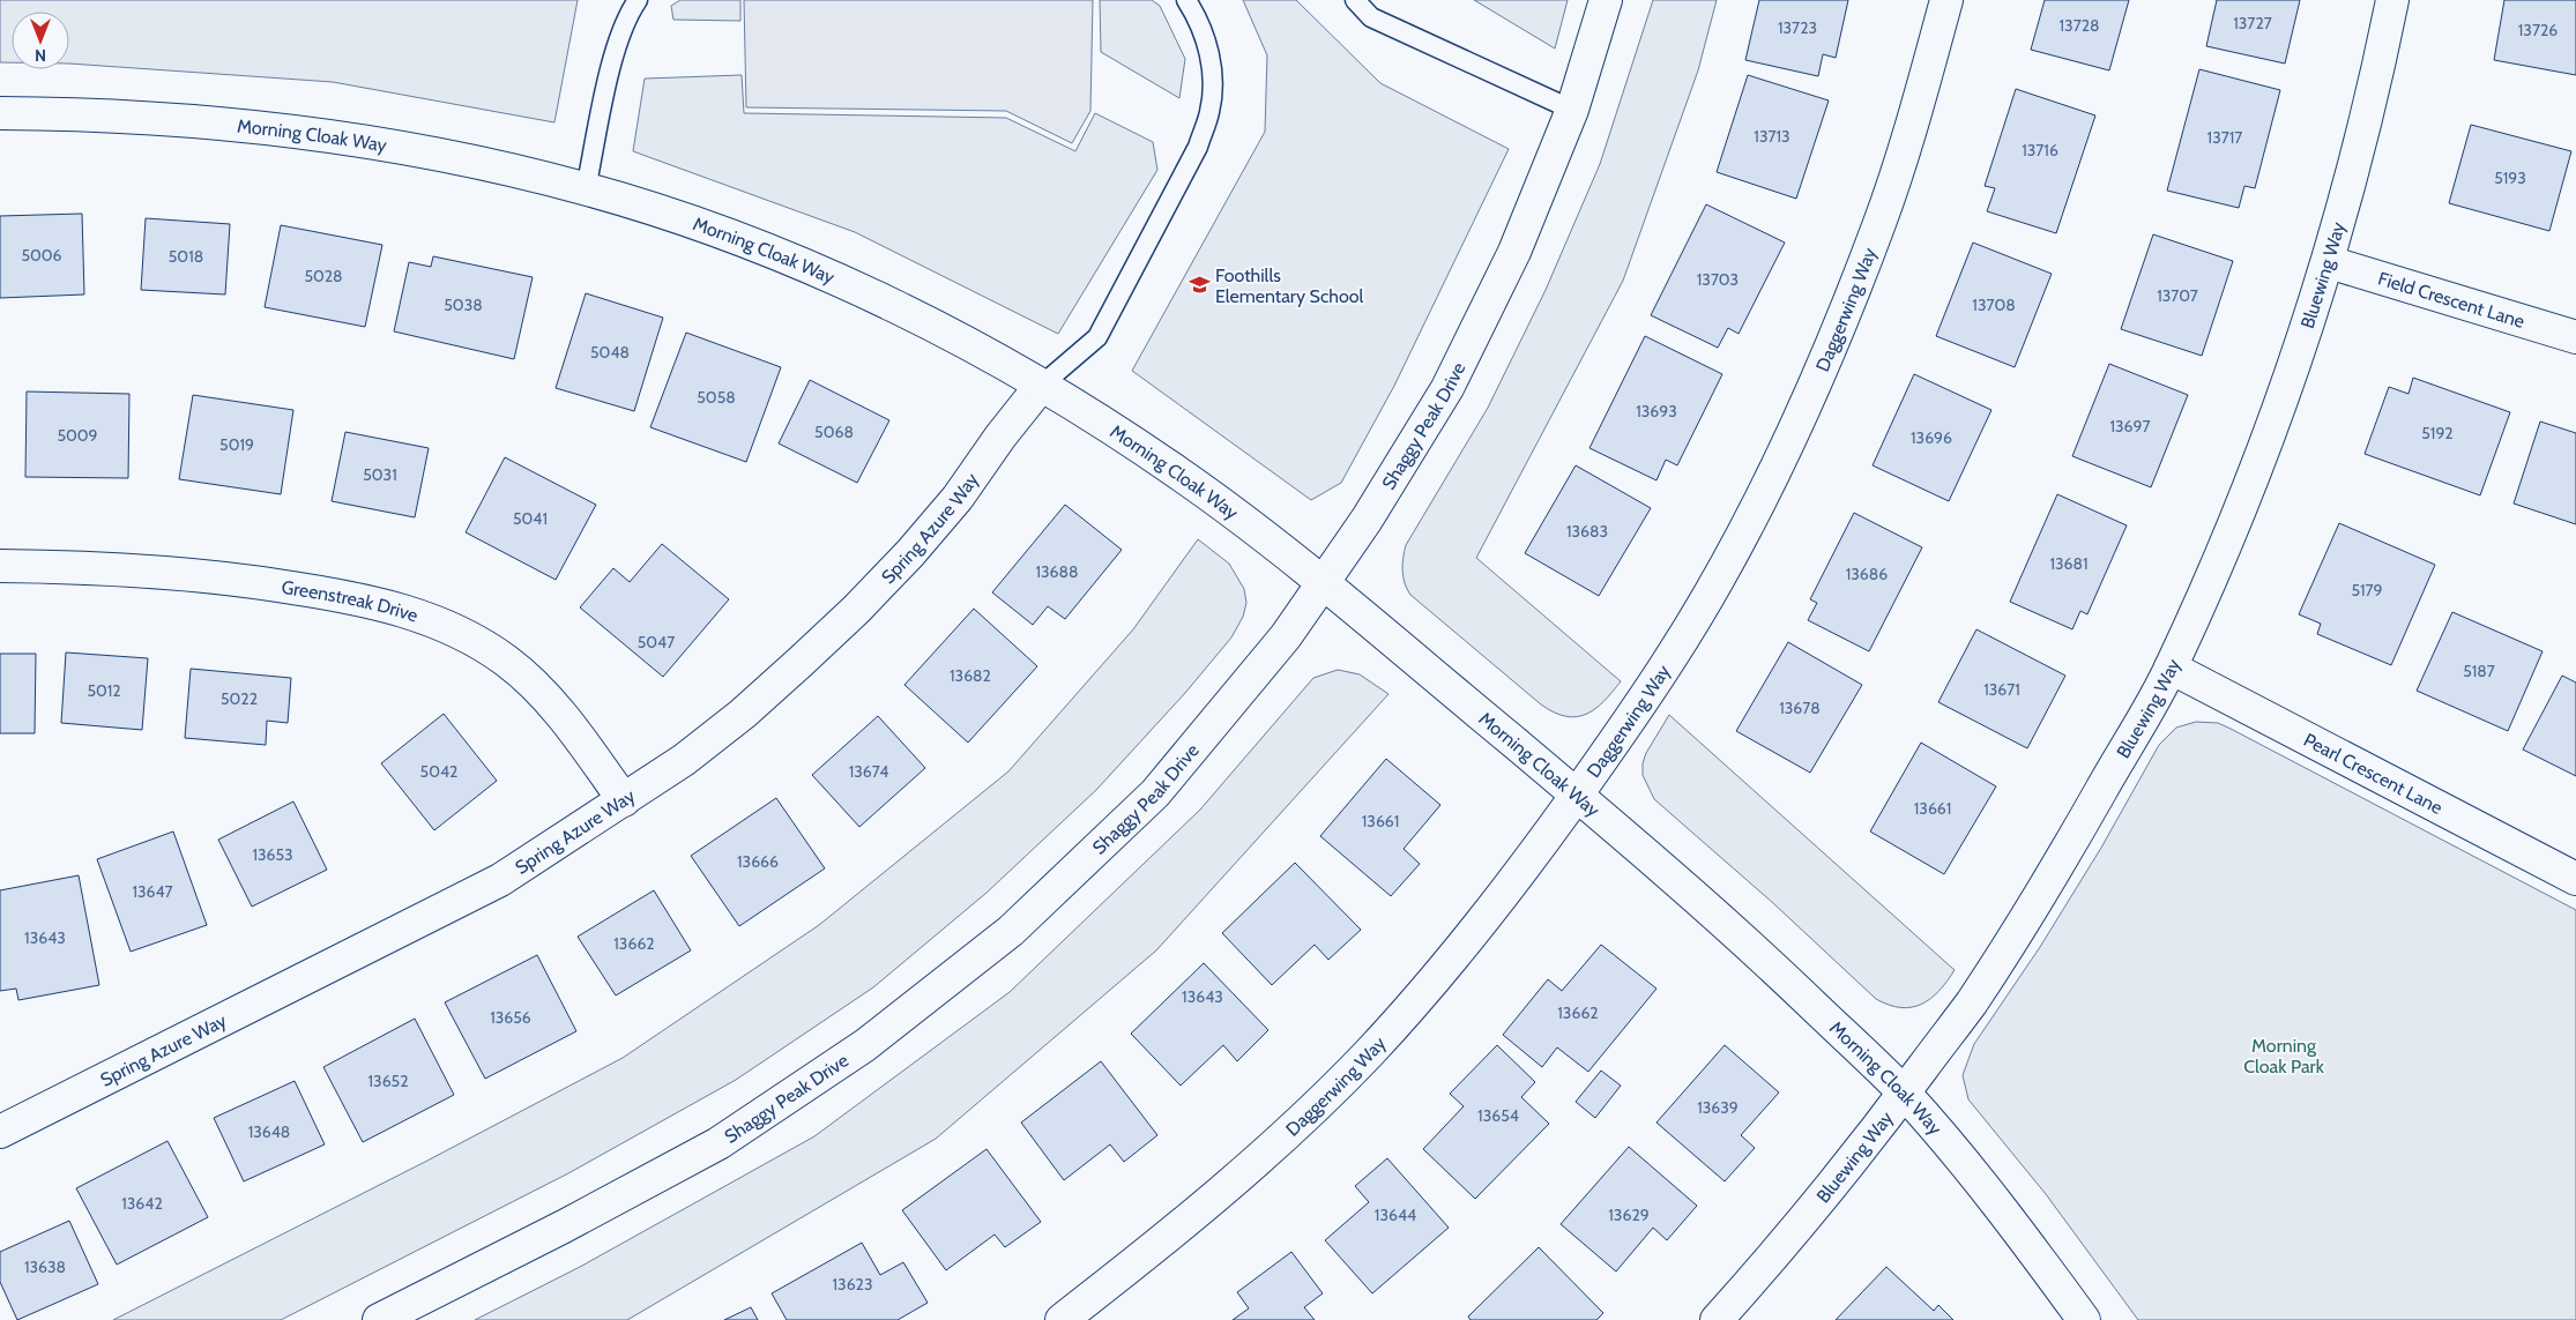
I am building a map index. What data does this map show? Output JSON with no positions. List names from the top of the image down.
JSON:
{
  "streets": {
    "street": [
      "Morning Cloak Way",
      "Bluewing Way",
      "Field Crescent Lane",
      "Daggerwing Way",
      "Shaggy Peak Drive",
      "Spring Azure Way",
      "Greenstreak Drive",
      "Pearl Crescent Lane"
    ]
  },
  "crossings": [
    ["Morning Cloak Way", "Bluewing Way"],
    ["Morning Cloak Way", "Daggerwing Way"],
    ["Morning Cloak Way", "Shaggy Peak Drive"],
    ["Morning Cloak Way", "Spring Azure Way"],
    ["Bluewing Way", "Field Crescent Lane"],
    ["Bluewing Way", "Pearl Crescent Lane"],
    ["Spring Azure Way", "Greenstreak Drive"]
  ],
  "parks": ["Morning Cloak Park"],
  "places": {
    "school or university": ["Foothills Elementary School"]
  },
  "house_numbers": [
    "13727",
    "13728",
    "13723",
    "13726",
    "13713",
    "13717",
    "13716",
    "5193",
    "5006",
    "5018",
    "5028",
    "13703",
    "13707",
    "5038",
    "13708",
    "5048",
    "5058",
    "13693",
    "13697",
    "5068",
    "5192",
    "5009",
    "13696",
    "5019",
    "5031",
    "5041",
    "13683",
    "13681",
    "13688",
    "13686",
    "5179",
    "5047",
    "5187",
    "13682",
    "13671",
    "5012",
    "5022",
    "13678",
    "5042",
    "13674",
    "13661",
    "13661",
    "13653",
    "13666",
    "13647",
    "13643",
    "13662",
    "13643",
    "13662",
    "13656",
    "13652",
    "13639",
    "13654",
    "13648",
    "13642",
    "13644",
    "13629",
    "13638",
    "13623"
  ],
  "north": "bottom"
}
